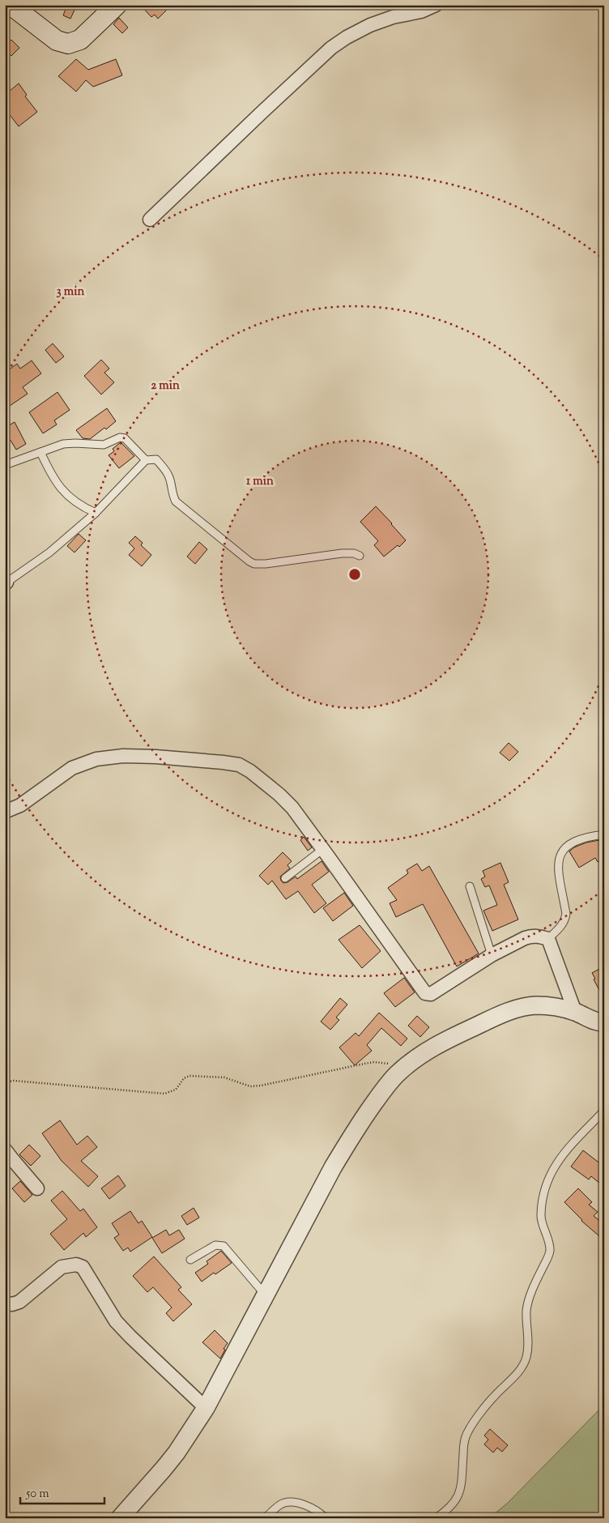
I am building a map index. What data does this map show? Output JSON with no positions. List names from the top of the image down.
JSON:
{
  "scale_bar": "50 m",
  "rings": ["3 min", "2 min", "1 min"]
}
